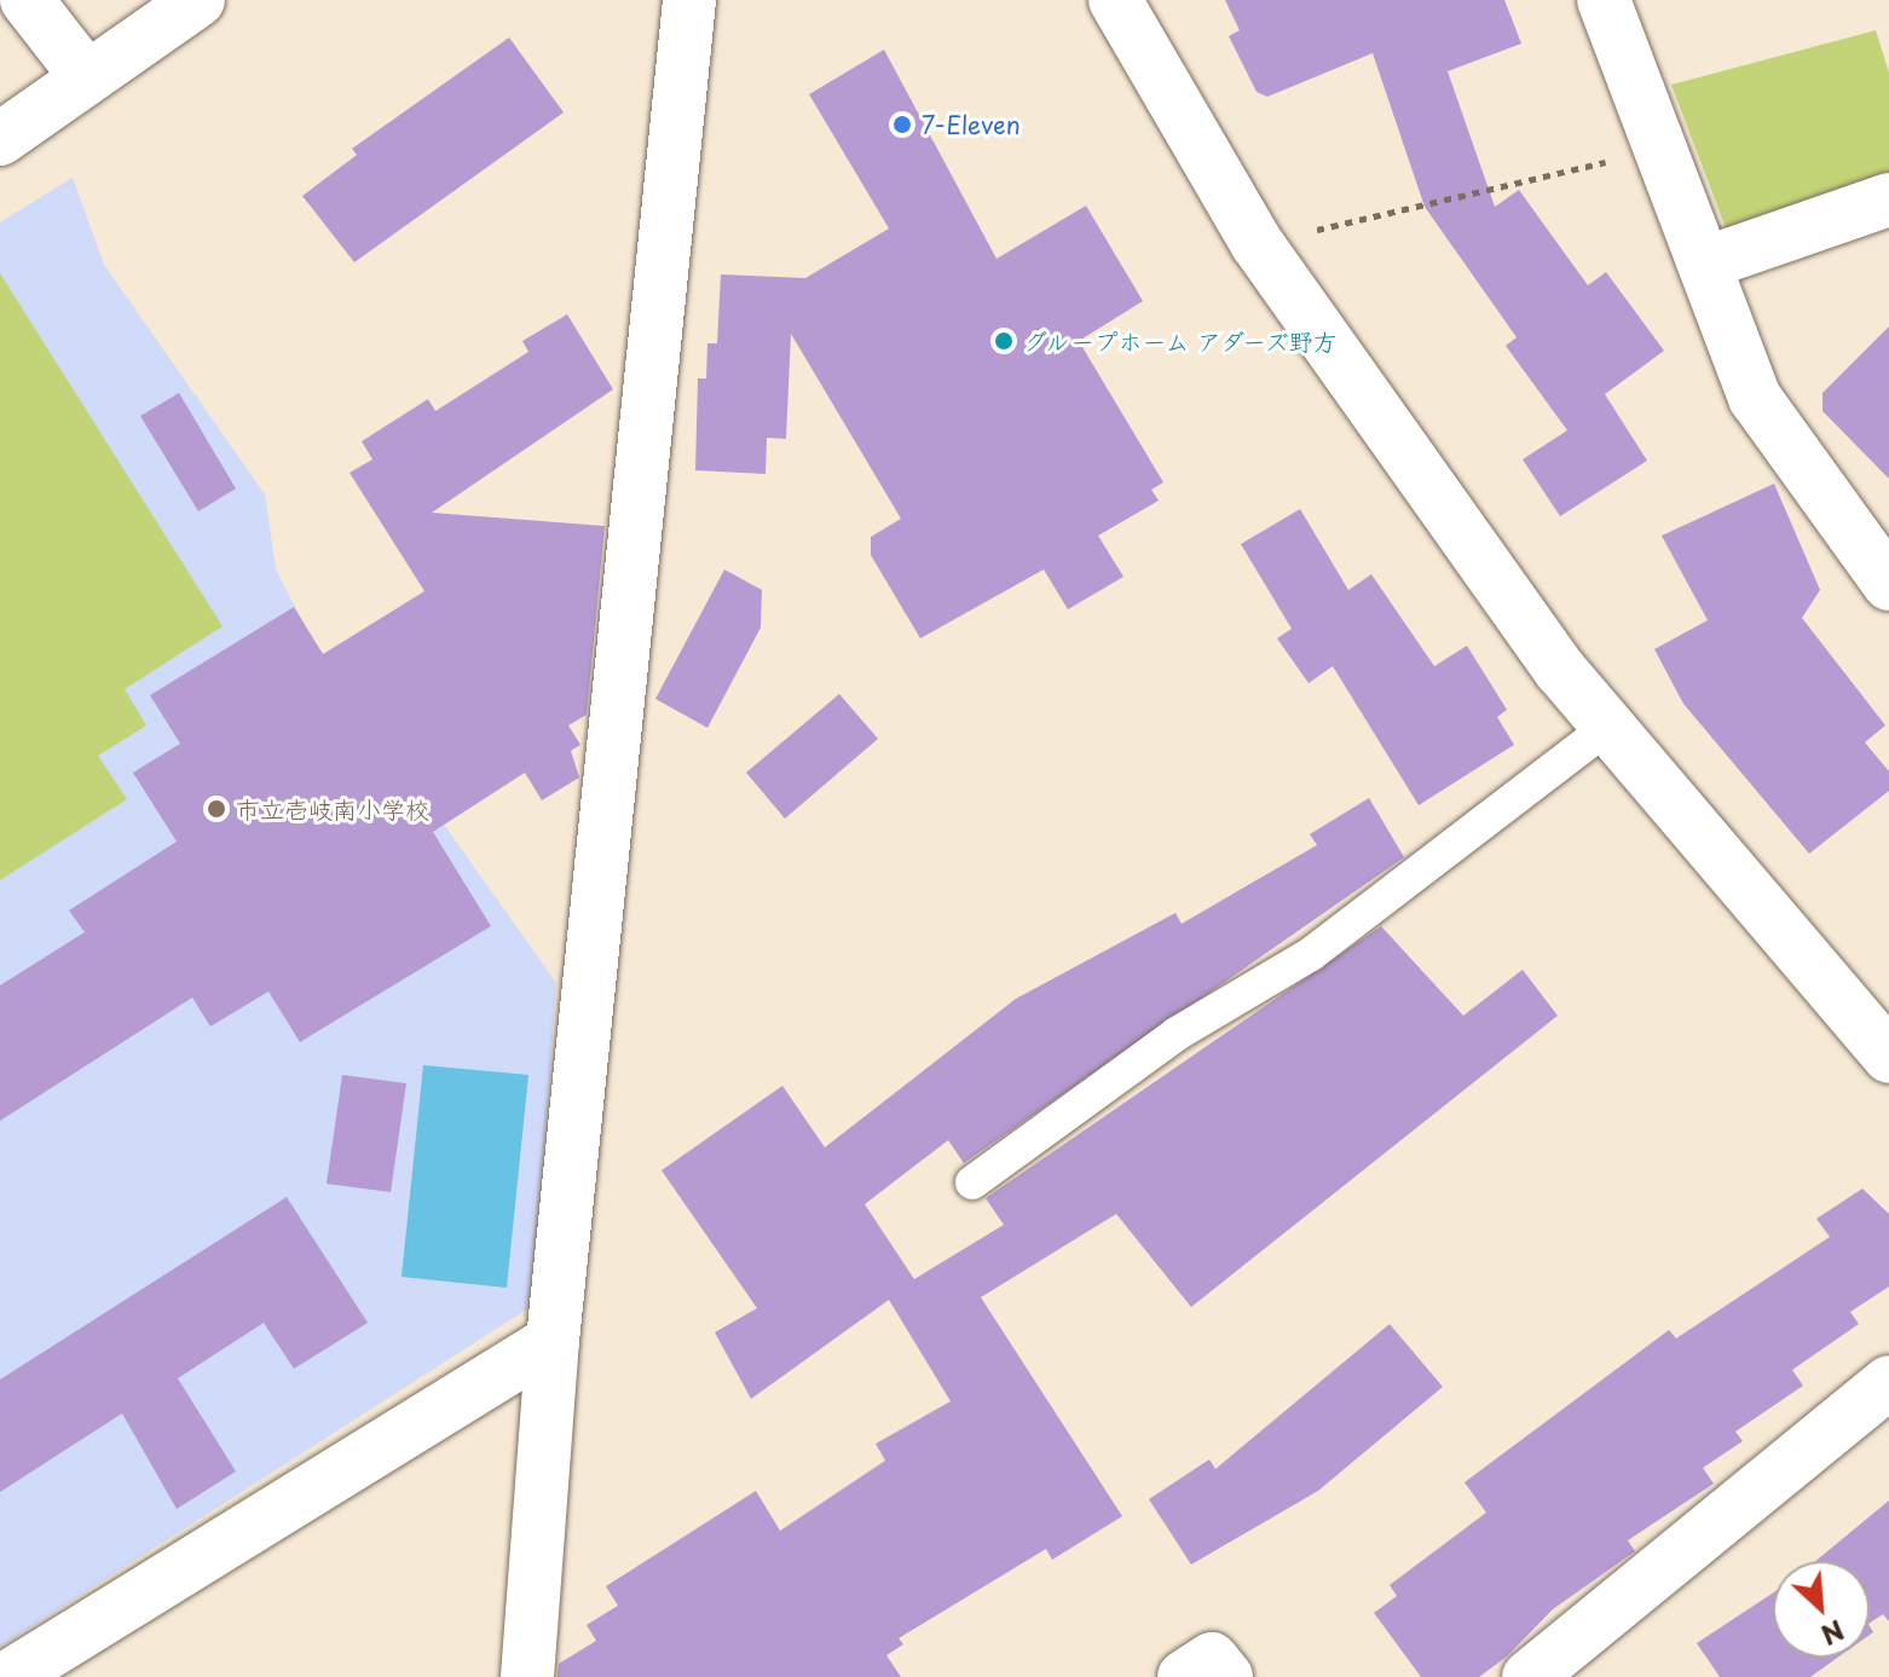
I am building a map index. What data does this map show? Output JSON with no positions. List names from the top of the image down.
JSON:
{
  "places": ["7-Eleven", "グループホーム アダーズ野方", "市立壱岐南小学校"],
  "north": "bottom right"
}
